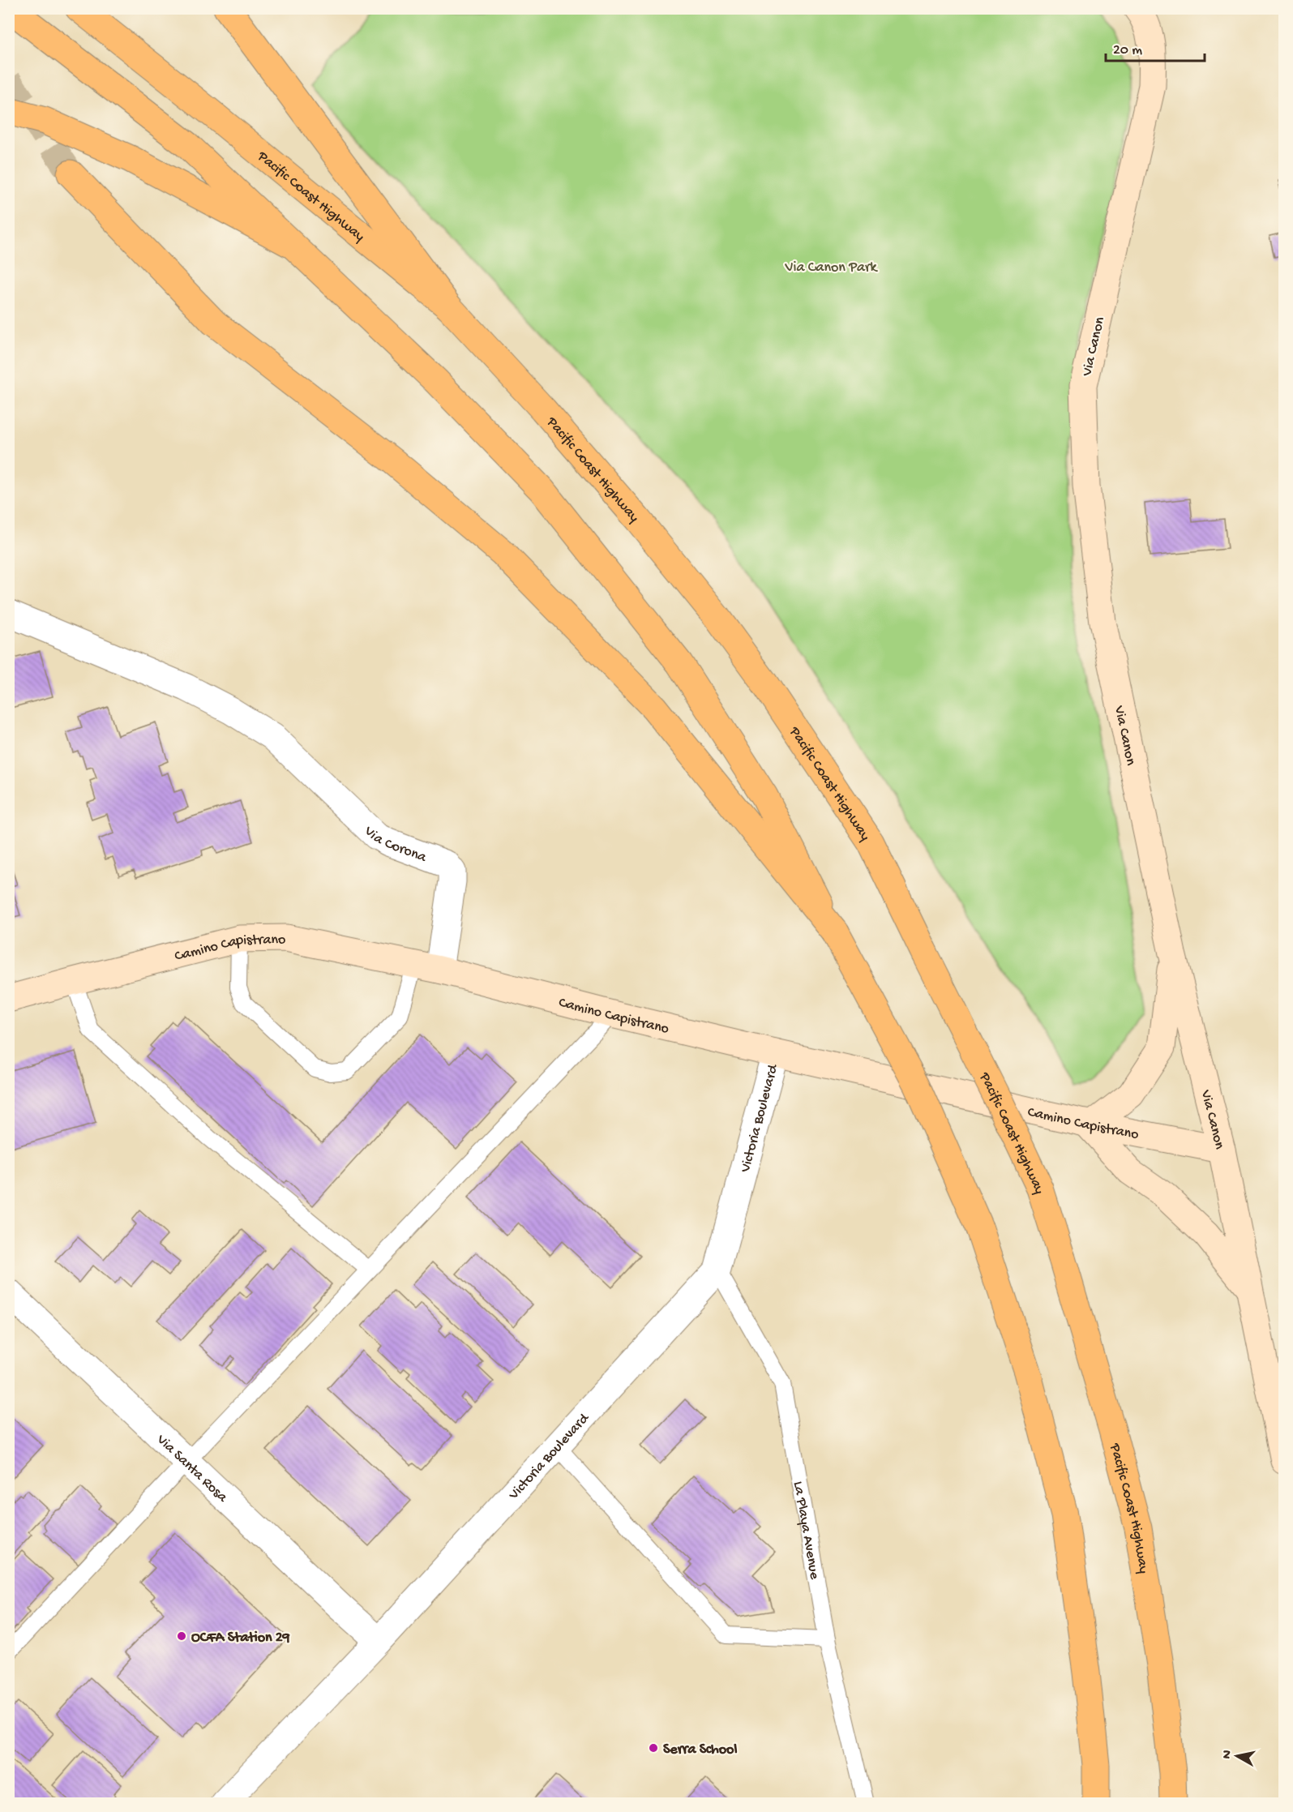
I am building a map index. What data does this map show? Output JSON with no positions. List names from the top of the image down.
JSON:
{
  "streets": {
    "highway": ["Pacific Coast Highway"],
    "main road": ["Via Canon", "Camino Capistrano"],
    "street": ["Via Corona", "Victoria Boulevard", "Via Santa Rosa"],
    "lane": ["La Playa Avenue"]
  },
  "crossings": [
    ["Via Canon", "Camino Capistrano"],
    ["Via Corona", "Camino Capistrano"],
    ["Camino Capistrano", "Victoria Boulevard"],
    ["Victoria Boulevard", "Via Santa Rosa"],
    ["Victoria Boulevard", "La Playa Avenue"]
  ],
  "parks": ["Via Canon Park"],
  "places": ["OCFA Station 29", "Serra School"],
  "scale_bar": "20 m",
  "north": "left"
}
